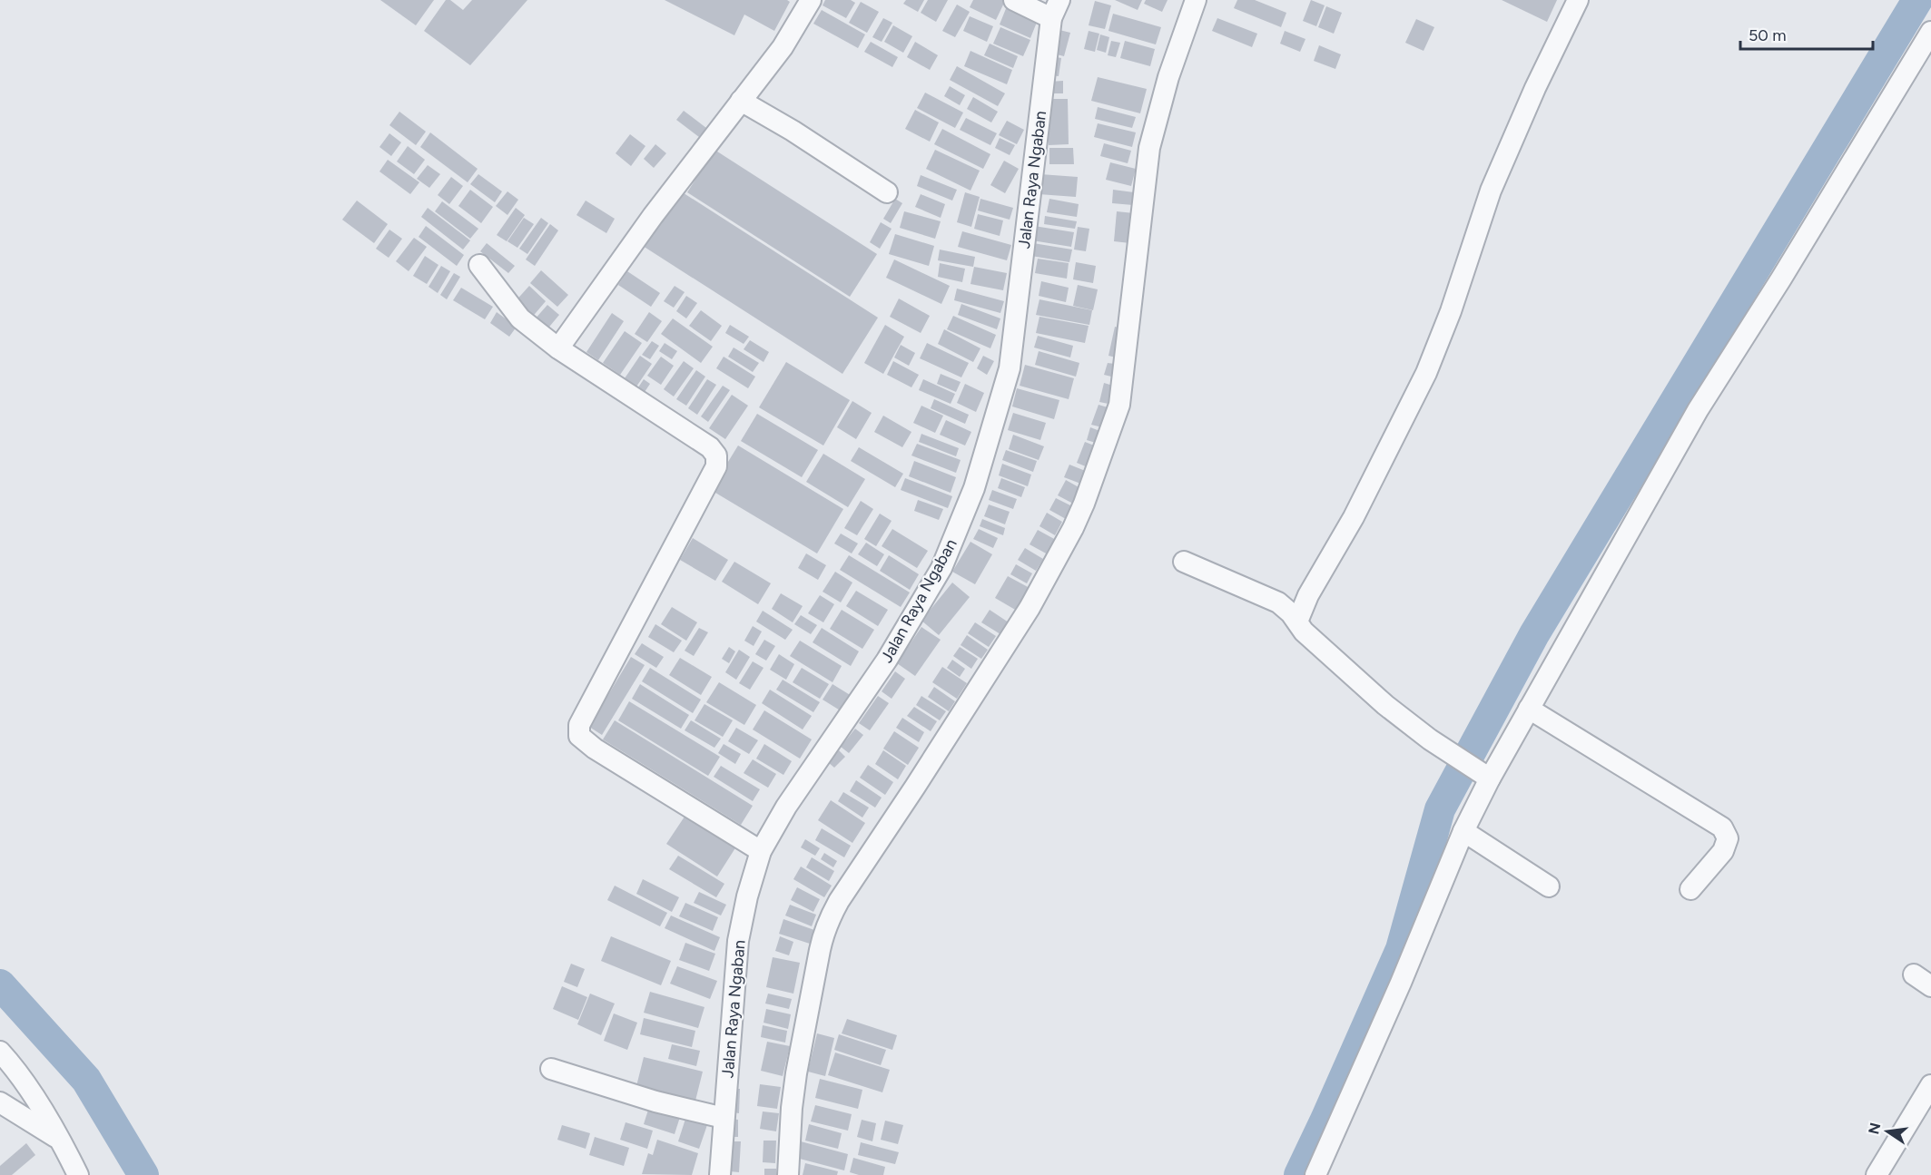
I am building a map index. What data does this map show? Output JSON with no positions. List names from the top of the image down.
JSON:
{
  "streets": {
    "street": ["Jalan Raya Ngaban"]
  },
  "scale_bar": "50 m",
  "north": "left"
}
